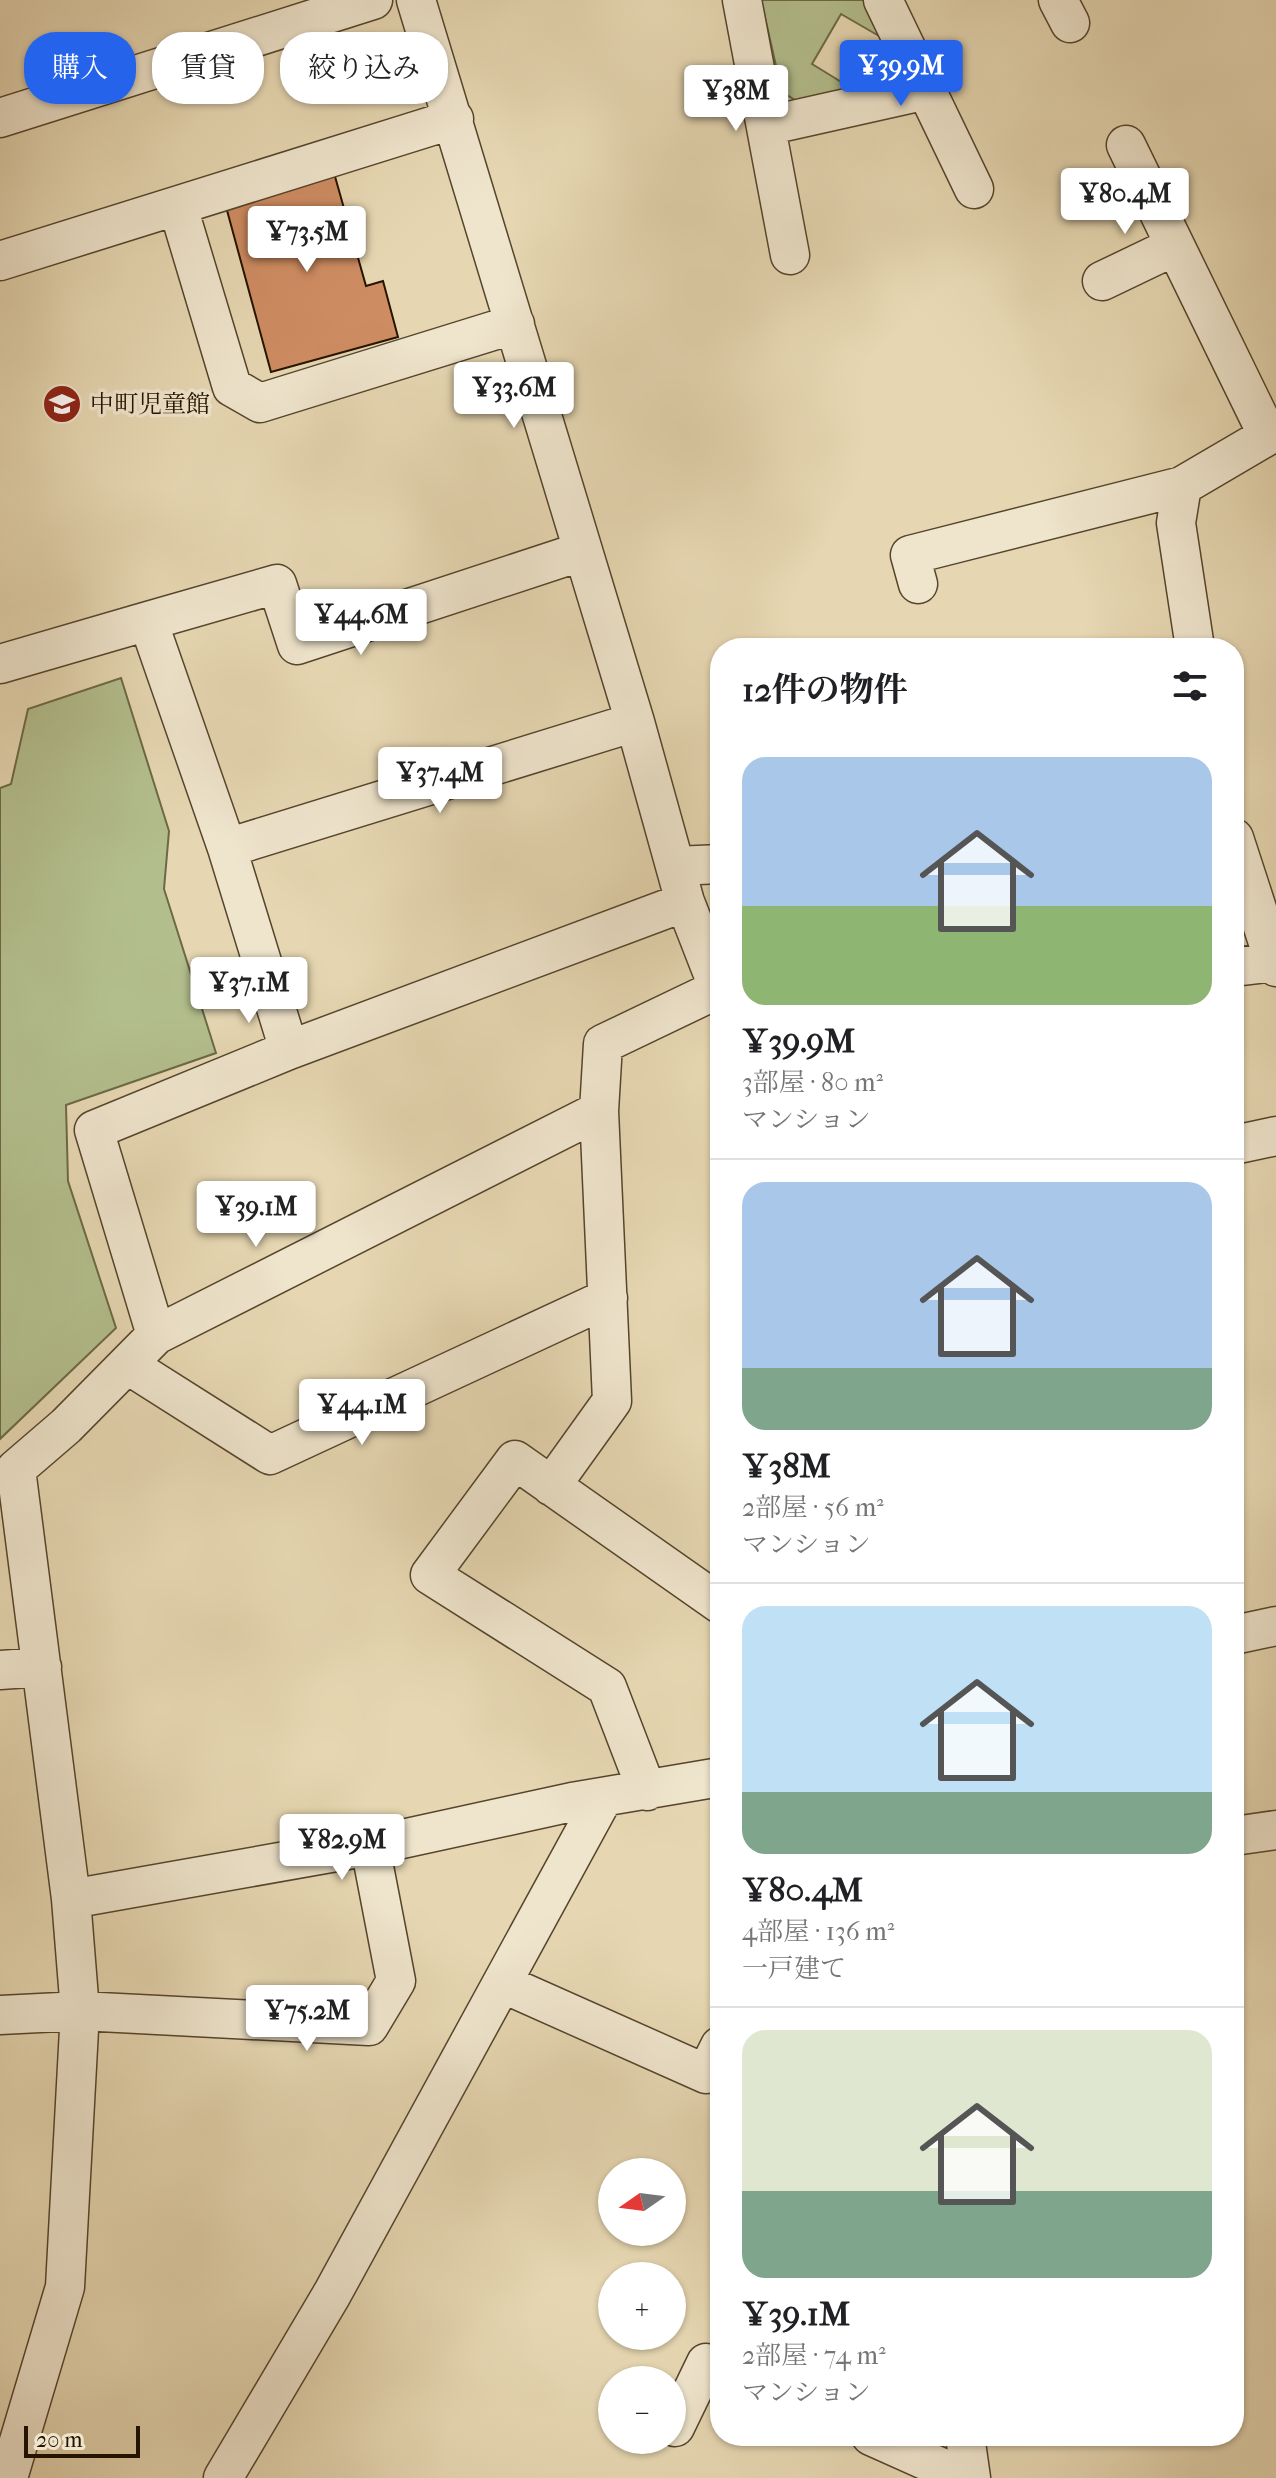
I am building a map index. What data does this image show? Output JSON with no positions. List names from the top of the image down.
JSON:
{
  "places": {
    "school or university": ["中町児童館"]
  },
  "scale_bar": "20 m",
  "north": "left",
  "page": {
    "chip": ["購入", "賃貸", "絞り込み"],
    "price": [
      "¥39.9M",
      "¥38M",
      "¥80.4M",
      "¥73.5M",
      "¥33.6M",
      "¥44.6M",
      "¥37.4M",
      "¥37.1M",
      "¥39.1M",
      "¥44.1M",
      "¥82.9M",
      "¥75.2M"
    ],
    "heading": "12件の物件",
    "list": [
      {
        "name": "¥39.9M",
        "note": "3部屋 · 80 m² · マンション"
      },
      {
        "name": "¥38M",
        "note": "2部屋 · 56 m² · マンション"
      },
      {
        "name": "¥80.4M",
        "note": "4部屋 · 136 m² · 一戸建て"
      },
      {
        "name": "¥39.1M",
        "note": "2部屋 · 74 m² · マンション"
      }
    ],
    "map_buttons": ["+", "−"],
    "scale": "20 m"
  }
}
